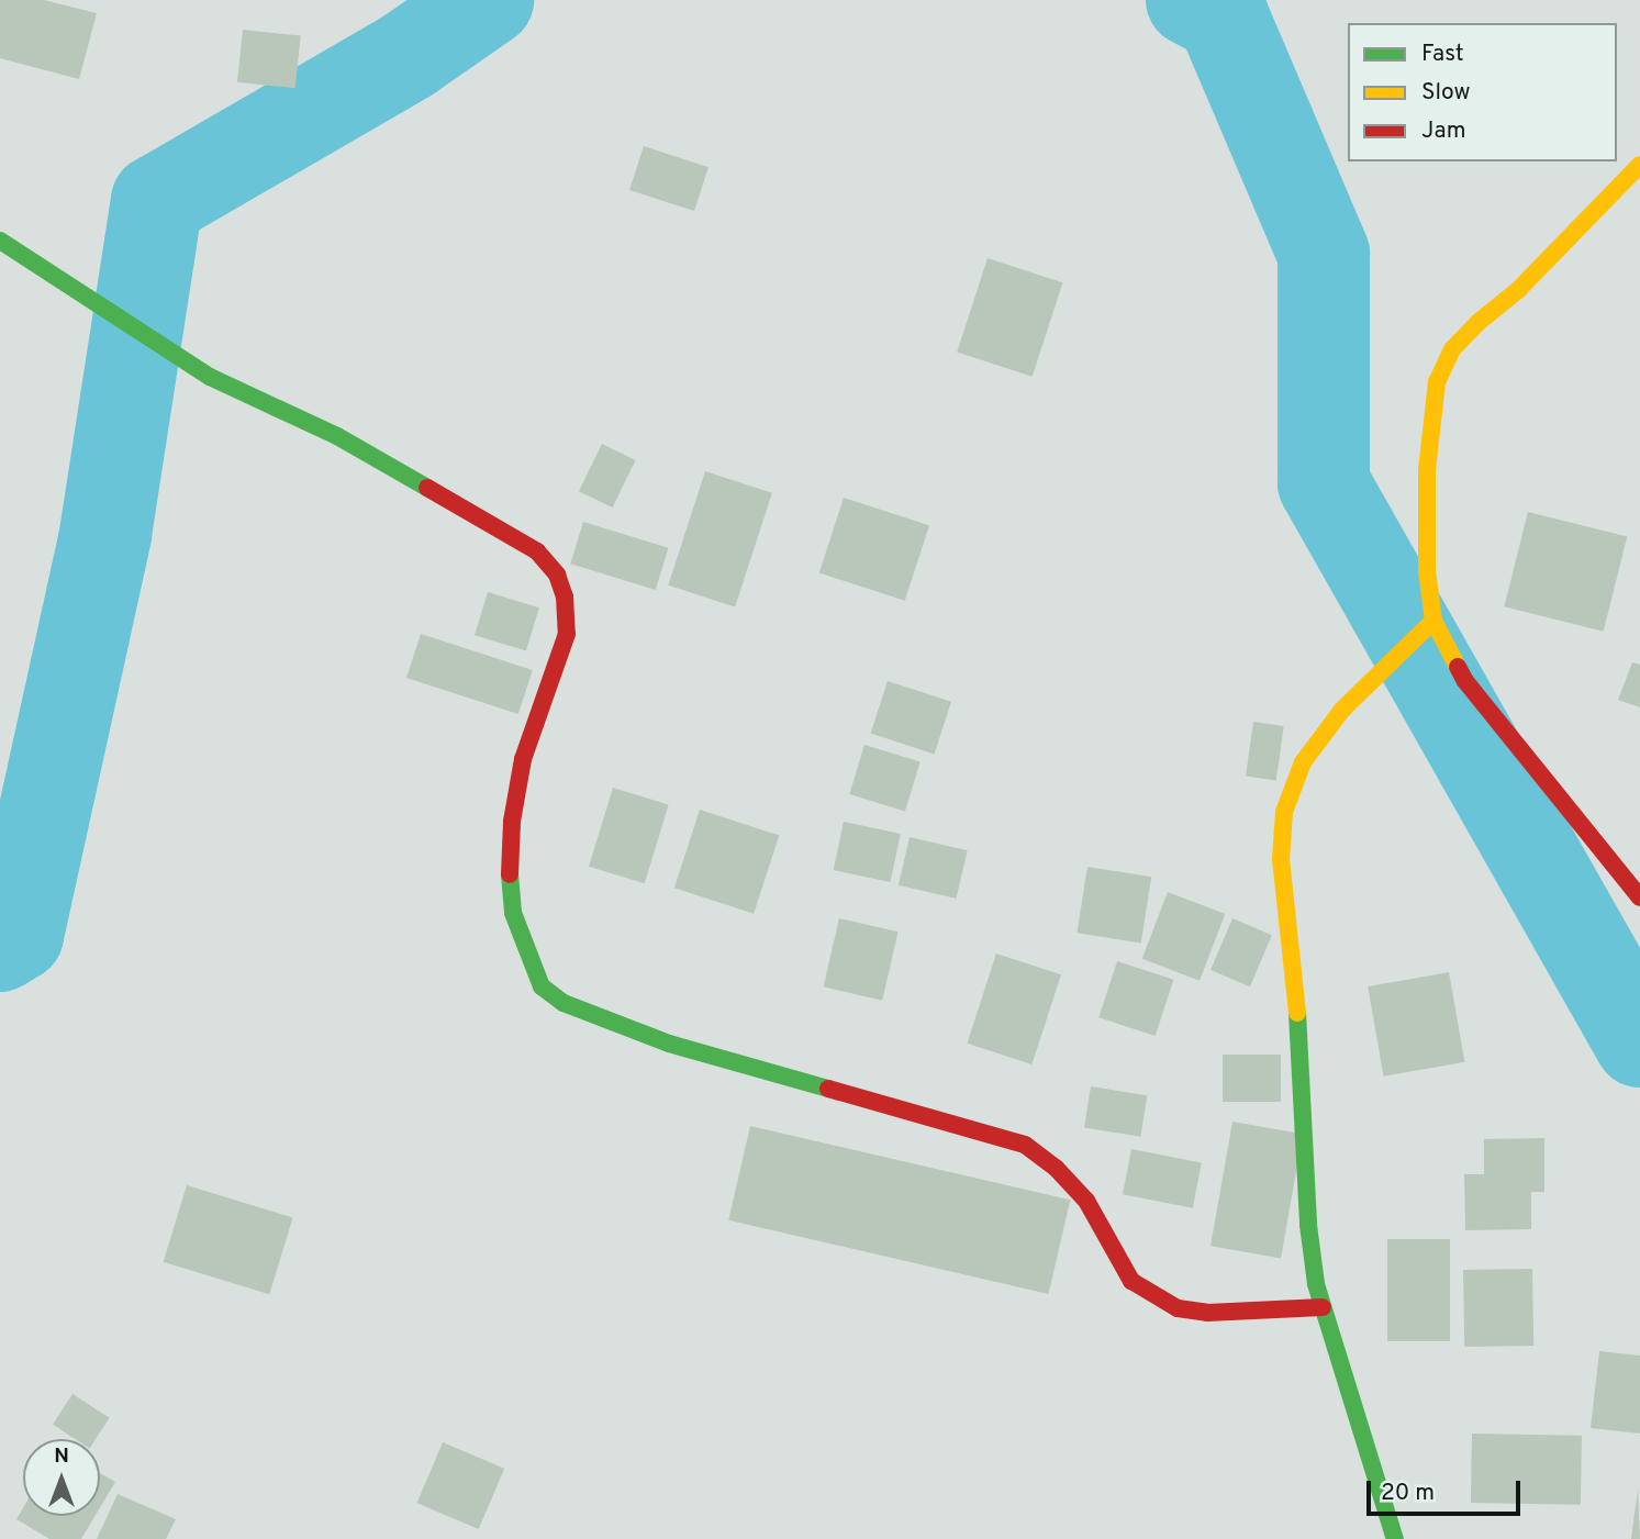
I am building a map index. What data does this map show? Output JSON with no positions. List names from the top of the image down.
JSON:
{
  "legend": ["Fast", "Slow", "Jam"],
  "scale_bar": "20 m",
  "north": "top"
}
